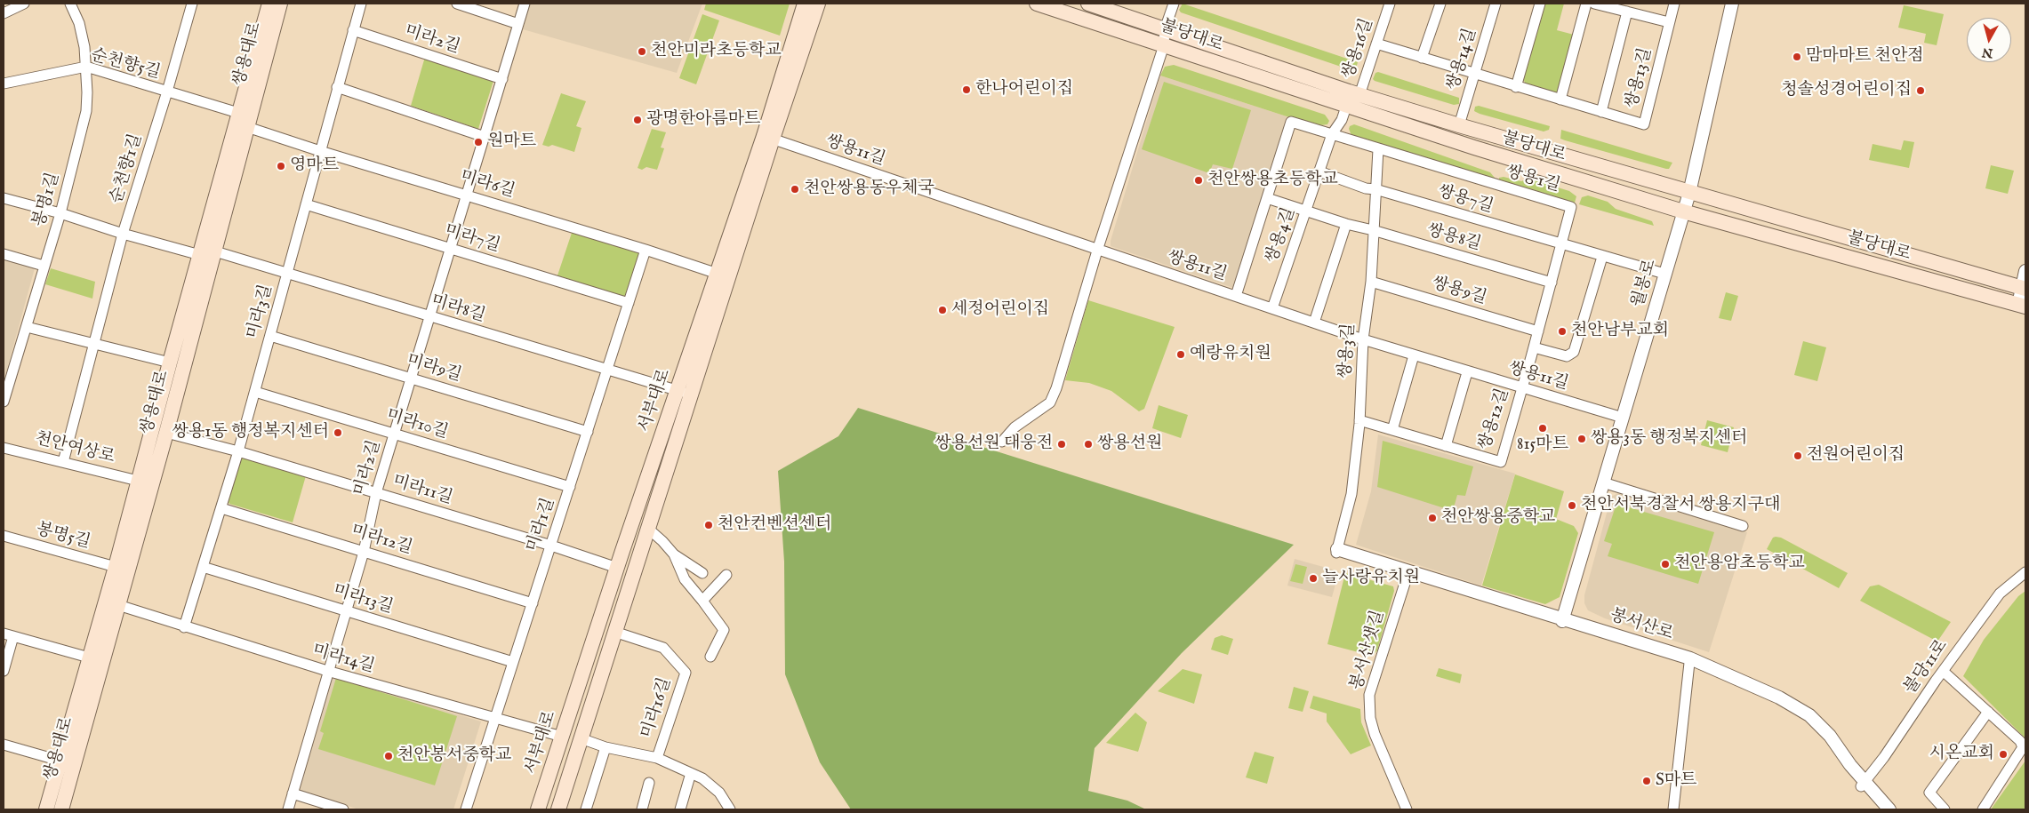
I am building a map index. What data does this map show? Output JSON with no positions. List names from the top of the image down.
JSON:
{
  "streets": {
    "main road": ["불당대로", "쌍용대로", "서부대로"],
    "street": [
      "미라2길",
      "쌍용16길",
      "쌍용14길",
      "순천향5길",
      "쌍용13길",
      "쌍용11길",
      "순천향1길",
      "쌍용1길",
      "미라6길",
      "봉명1길",
      "쌍용7길",
      "쌍용4길",
      "쌍용8길",
      "미라7길",
      "월봉로",
      "쌍용9길",
      "미라8길",
      "미라3길",
      "쌍용3길",
      "미라9길",
      "쌍용12길",
      "미라10길",
      "천안여상로",
      "미라11길",
      "미라1길",
      "봉명5길",
      "미라12길",
      "미라13길",
      "봉서산로",
      "봉서산샛길",
      "미라14길",
      "불당11로",
      "미라16길"
    ]
  },
  "crossings": [
    ["불당대로", "쌍용16길"],
    ["불당대로", "쌍용14길"],
    ["불당대로", "쌍용4길"],
    ["불당대로", "월봉로"],
    ["미라2길", "미라6길"],
    ["미라2길", "미라7길"],
    ["미라2길", "미라8길"],
    ["미라2길", "미라3길"],
    ["미라2길", "미라9길"],
    ["미라2길", "미라10길"],
    ["미라2길", "미라11길"],
    ["미라2길", "미라12길"],
    ["미라2길", "미라13길"],
    ["미라2길", "미라14길"],
    ["쌍용16길", "쌍용13길"],
    ["쌍용16길", "쌍용4길"],
    ["쌍용대로", "순천향5길"],
    ["쌍용대로", "순천향1길"],
    ["쌍용대로", "미라6길"],
    ["쌍용대로", "미라8길"],
    ["쌍용대로", "천안여상로"],
    ["쌍용대로", "미라11길"],
    ["쌍용대로", "봉명5길"],
    ["쌍용대로", "미라14길"],
    ["쌍용14길", "쌍용13길"],
    ["순천향5길", "순천향1길"],
    ["순천향5길", "봉명1길"],
    ["쌍용11길", "쌍용1길"],
    ["쌍용11길", "쌍용4길"],
    ["쌍용11길", "월봉로"],
    ["쌍용11길", "쌍용3길"],
    ["쌍용11길", "서부대로"],
    ["쌍용11길", "쌍용12길"],
    ["순천향1길", "천안여상로"],
    ["쌍용1길", "쌍용7길"],
    ["쌍용1길", "쌍용4길"],
    ["쌍용1길", "쌍용8길"],
    ["쌍용1길", "쌍용9길"],
    ["쌍용1길", "쌍용3길"],
    ["쌍용1길", "쌍용12길"],
    ["미라6길", "미라3길"],
    ["미라6길", "서부대로"],
    ["미라6길", "미라1길"],
    ["쌍용7길", "쌍용4길"],
    ["쌍용7길", "월봉로"],
    ["쌍용7길", "쌍용3길"],
    ["쌍용4길", "쌍용8길"],
    ["쌍용8길", "쌍용3길"],
    ["미라7길", "미라3길"],
    ["미라7길", "미라1길"],
    ["월봉로", "봉서산로"],
    ["쌍용9길", "쌍용3길"],
    ["미라8길", "미라3길"],
    ["미라8길", "서부대로"],
    ["미라8길", "미라1길"],
    ["미라3길", "미라9길"],
    ["미라3길", "미라10길"],
    ["미라3길", "미라11길"],
    ["미라3길", "미라12길"],
    ["미라3길", "미라13길"],
    ["미라3길", "미라14길"],
    ["쌍용3길", "쌍용12길"],
    ["쌍용3길", "봉서산로"],
    ["미라9길", "미라1길"],
    ["서부대로", "미라11길"],
    ["서부대로", "미라14길"],
    ["서부대로", "미라16길"],
    ["미라10길", "미라1길"],
    ["미라11길", "미라1길"],
    ["미라1길", "미라12길"],
    ["미라1길", "미라13길"],
    ["미라1길", "미라14길"],
    ["봉서산로", "봉서산샛길"],
    ["봉서산로", "불당11로"]
  ],
  "places": [
    "천안미라초등학교",
    "맘마마트 천안점",
    "한나어린이집",
    "청솔성경어린이집",
    "광명한아름마트",
    "원마트",
    "영마트",
    "천안쌍용초등학교",
    "천안쌍용동우체국",
    "세정어린이집",
    "천안남부교회",
    "예랑유치원",
    "815마트",
    "쌍용1동 행정복지센터",
    "쌍용3동 행정복지센터",
    "쌍용선원 대웅전",
    "쌍용선원",
    "전원어린이집",
    "천안서북경찰서 쌍용지구대",
    "천안쌍용중학교",
    "천안컨벤션센터",
    "천안용암초등학교",
    "늘사랑유치원",
    "시온교회",
    "천안봉서중학교",
    "S마트"
  ],
  "north": "bottom"
}
